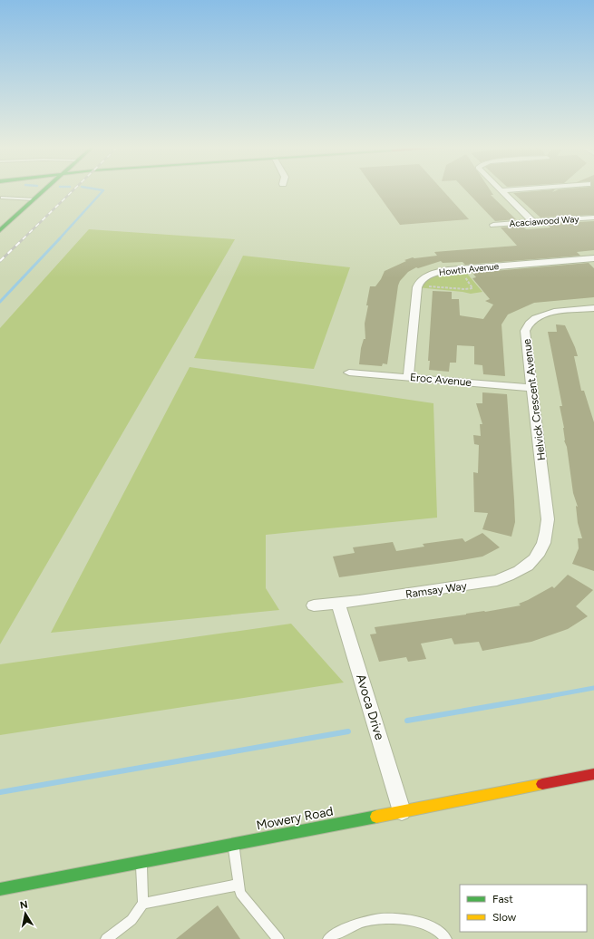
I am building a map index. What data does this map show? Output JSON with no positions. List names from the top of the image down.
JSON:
{
  "streets": {
    "main road": ["Mowery Road"],
    "street": [
      "Acaciawood Way",
      "Howth Avenue",
      "Eroc Avenue",
      "Helvick Crescent Avenue",
      "Ramsay Way",
      "Avoca Drive"
    ]
  },
  "crossings": [
    ["Howth Avenue", "Eroc Avenue"],
    ["Eroc Avenue", "Helvick Crescent Avenue"],
    ["Helvick Crescent Avenue", "Ramsay Way"],
    ["Ramsay Way", "Avoca Drive"],
    ["Avoca Drive", "Mowery Road"]
  ],
  "legend": ["Fast", "Slow"],
  "north": "top"
}
